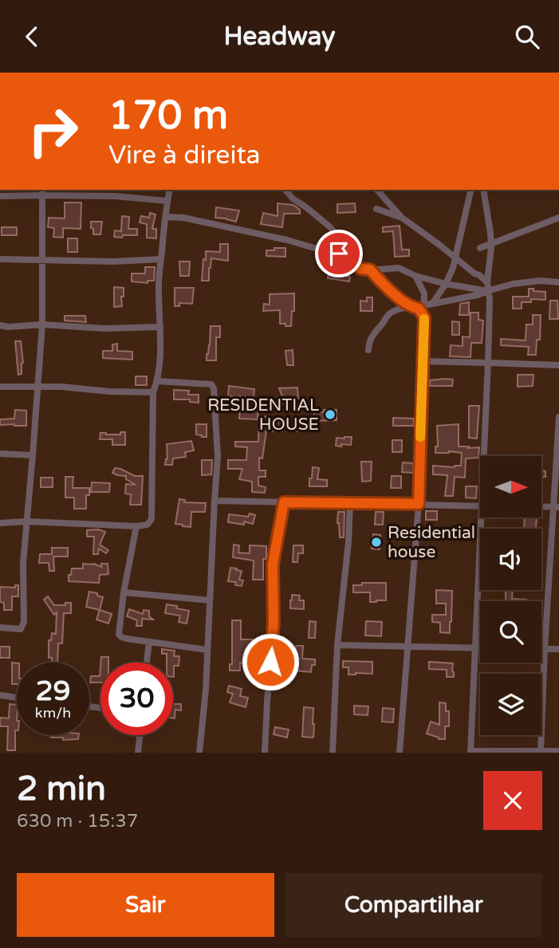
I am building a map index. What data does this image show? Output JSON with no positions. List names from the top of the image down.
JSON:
{
  "places": ["RESIDENTIAL HOUSE", "Residential house"],
  "north": "right",
  "page": {
    "header": "Headway",
    "turn": ["170 m", "Vire à direita"],
    "speed": "29 km/h",
    "limit": "30",
    "heading": ["2 min", "630 m · 15:37"],
    "buttons": ["Sair", "Compartilhar"]
  }
}
